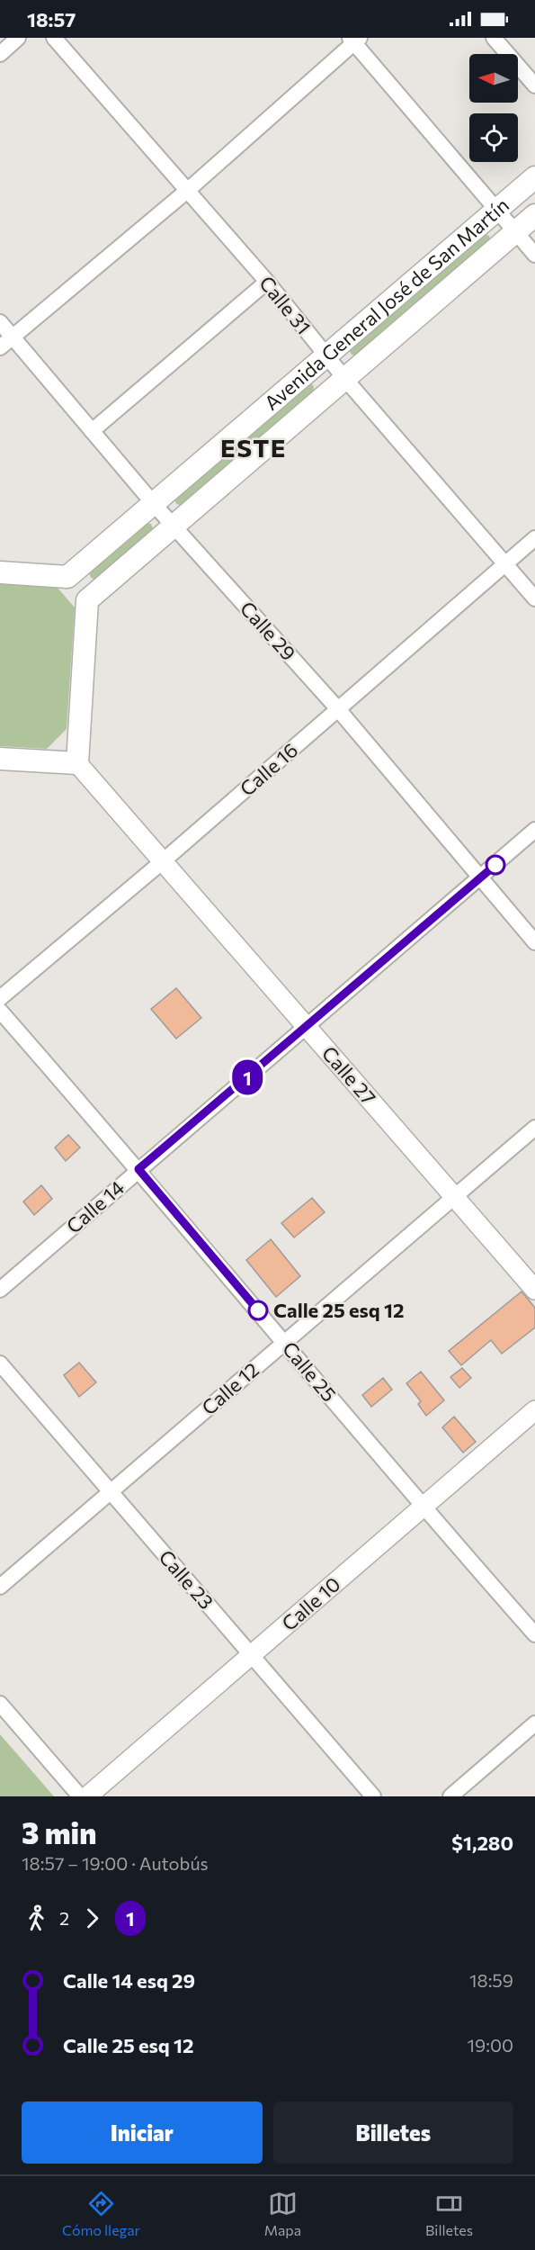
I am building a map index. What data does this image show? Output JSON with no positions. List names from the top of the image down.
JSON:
{
  "streets": {
    "main road": ["Avenida General José de San Martín"],
    "street": [
      "Calle 31",
      "Calle 29",
      "Calle 16",
      "Calle 27",
      "Calle 14",
      "Calle 25",
      "Calle 12",
      "Calle 23",
      "Calle 10"
    ]
  },
  "crossings": [
    ["Avenida General José de San Martín", "Calle 31"],
    ["Avenida General José de San Martín", "Calle 29"],
    ["Calle 31", "Calle 16"],
    ["Calle 29", "Calle 16"],
    ["Calle 29", "Calle 14"],
    ["Calle 16", "Calle 27"],
    ["Calle 27", "Calle 14"],
    ["Calle 27", "Calle 12"],
    ["Calle 14", "Calle 25"],
    ["Calle 25", "Calle 12"],
    ["Calle 25", "Calle 10"],
    ["Calle 12", "Calle 23"],
    ["Calle 23", "Calle 10"]
  ],
  "districts": ["ESTE"],
  "places": ["Calle 25 esq 12"],
  "lines": ["bus line 1"],
  "north": "left",
  "page": {
    "status": "18:57",
    "on_map": "1",
    "heading": ["3 min", "18:57 – 19:00 · Autobús", "$1,280"],
    "legs": ["2", "1"],
    "list": [
      {
        "name": "Calle 14 esq 29",
        "value": "18:59"
      },
      {
        "name": "Calle 25 esq 12",
        "value": "19:00"
      }
    ],
    "buttons": ["Iniciar", "Billetes"],
    "tabs": ["Cómo llegar", "Mapa", "Billetes"]
  }
}
